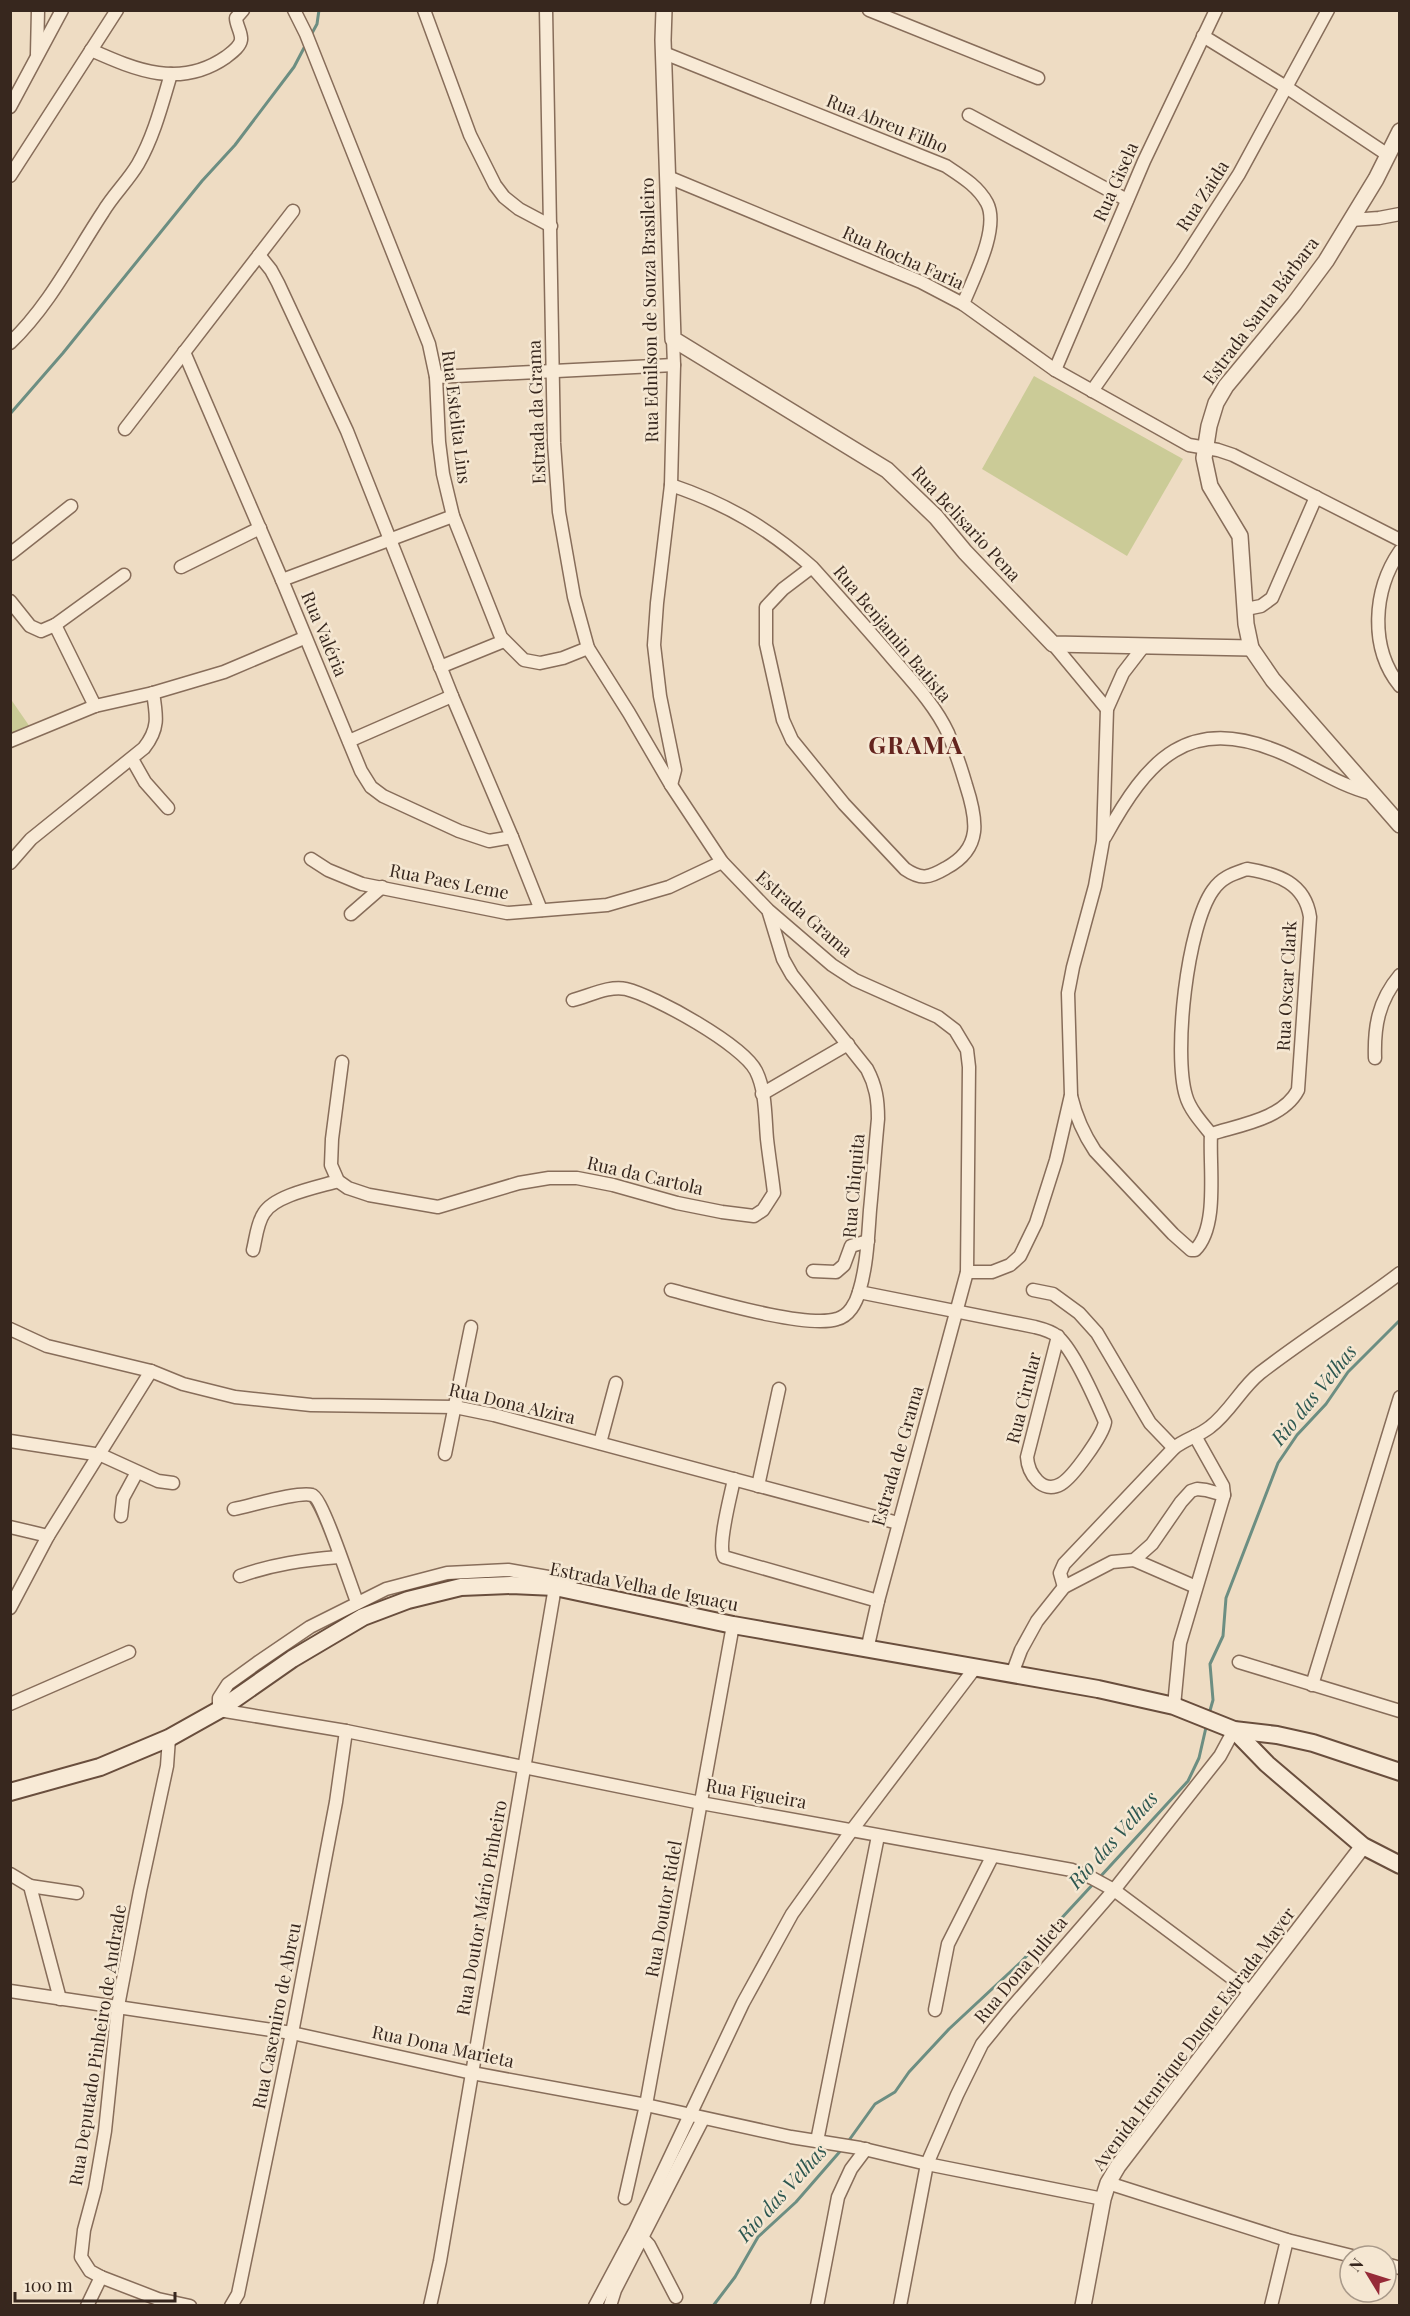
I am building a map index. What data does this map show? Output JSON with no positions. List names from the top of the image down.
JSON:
{
  "streets": {
    "main road": ["Estrada Velha de Iguaçu"],
    "street": [
      "Rua Abreu Filho",
      "Rua Gisela",
      "Rua Zaida",
      "Rua Rocha Faria",
      "Rua Ednilson de Souza Brasileiro",
      "Estrada Santa Bárbara",
      "Estrada da Grama",
      "Rua Estelita Lins",
      "Rua Belisario Pena",
      "Rua Valéria",
      "Rua Benjamin Batista",
      "Rua Paes Leme",
      "Estrada Grama",
      "Rua Oscar Clark",
      "Rua da Cartola",
      "Rua Chiquita",
      "Rua Cirular",
      "Rua Dona Alzira",
      "Estrada de Grama",
      "Rua Figueira",
      "Rua Doutor Mário Pinheiro",
      "Rua Doutor Ridel",
      "Rua Dona Julieta",
      "Rua Casemiro de Abreu",
      "Avenida Henrique Duque Estrada Mayer",
      "Rua Deputado Pinheiro de Andrade",
      "Rua Dona Marieta"
    ]
  },
  "crossings": [
    ["Rua Abreu Filho", "Rua Rocha Faria"],
    ["Rua Abreu Filho", "Rua Ednilson de Souza Brasileiro"],
    ["Rua Gisela", "Rua Rocha Faria"],
    ["Rua Zaida", "Rua Rocha Faria"],
    ["Rua Rocha Faria", "Rua Ednilson de Souza Brasileiro"],
    ["Rua Rocha Faria", "Estrada Santa Bárbara"],
    ["Rua Ednilson de Souza Brasileiro", "Estrada da Grama"],
    ["Rua Ednilson de Souza Brasileiro", "Rua Belisario Pena"],
    ["Rua Ednilson de Souza Brasileiro", "Rua Benjamin Batista"],
    ["Rua Ednilson de Souza Brasileiro", "Estrada Grama"],
    ["Estrada da Grama", "Rua Estelita Lins"],
    ["Estrada da Grama", "Estrada Grama"],
    ["Rua Paes Leme", "Estrada Grama"],
    ["Estrada Grama", "Rua Chiquita"],
    ["Estrada Grama", "Estrada de Grama"],
    ["Rua Chiquita", "Rua Cirular"],
    ["Rua Cirular", "Estrada de Grama"],
    ["Rua Dona Alzira", "Estrada de Grama"],
    ["Estrada de Grama", "Estrada Velha de Iguaçu"],
    ["Estrada Velha de Iguaçu", "Rua Figueira"],
    ["Estrada Velha de Iguaçu", "Rua Doutor Mário Pinheiro"],
    ["Estrada Velha de Iguaçu", "Rua Doutor Ridel"],
    ["Estrada Velha de Iguaçu", "Rua Dona Julieta"],
    ["Estrada Velha de Iguaçu", "Avenida Henrique Duque Estrada Mayer"],
    ["Estrada Velha de Iguaçu", "Rua Deputado Pinheiro de Andrade"],
    ["Rua Figueira", "Rua Doutor Mário Pinheiro"],
    ["Rua Figueira", "Rua Doutor Ridel"],
    ["Rua Figueira", "Rua Dona Julieta"],
    ["Rua Figueira", "Rua Casemiro de Abreu"],
    ["Rua Figueira", "Avenida Henrique Duque Estrada Mayer"],
    ["Rua Doutor Mário Pinheiro", "Rua Dona Marieta"],
    ["Rua Doutor Ridel", "Rua Dona Marieta"],
    ["Rua Dona Julieta", "Rua Dona Marieta"],
    ["Rua Casemiro de Abreu", "Rua Dona Marieta"],
    ["Avenida Henrique Duque Estrada Mayer", "Rua Dona Marieta"],
    ["Rua Deputado Pinheiro de Andrade", "Rua Dona Marieta"]
  ],
  "districts": ["GRAMA"],
  "water": ["Rio das Velhas"],
  "scale_bar": "100 m",
  "north": "top left"
}
